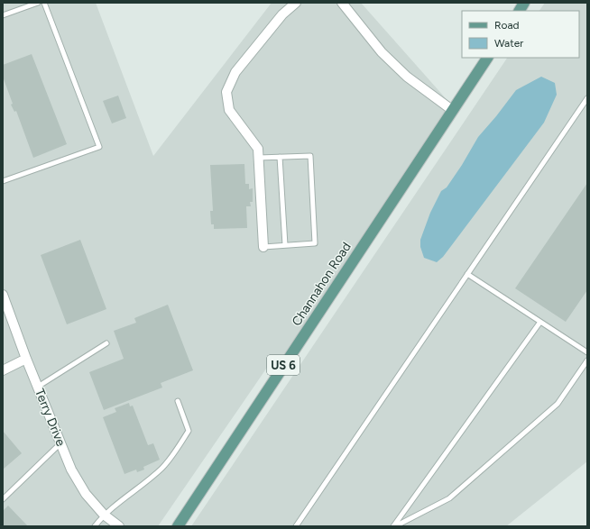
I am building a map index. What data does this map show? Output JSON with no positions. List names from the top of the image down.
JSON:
{
  "streets": {
    "main road": ["Channahon Road", "US 6"],
    "street": ["Terry Drive"]
  },
  "legend": ["Road", "Water"]
}
